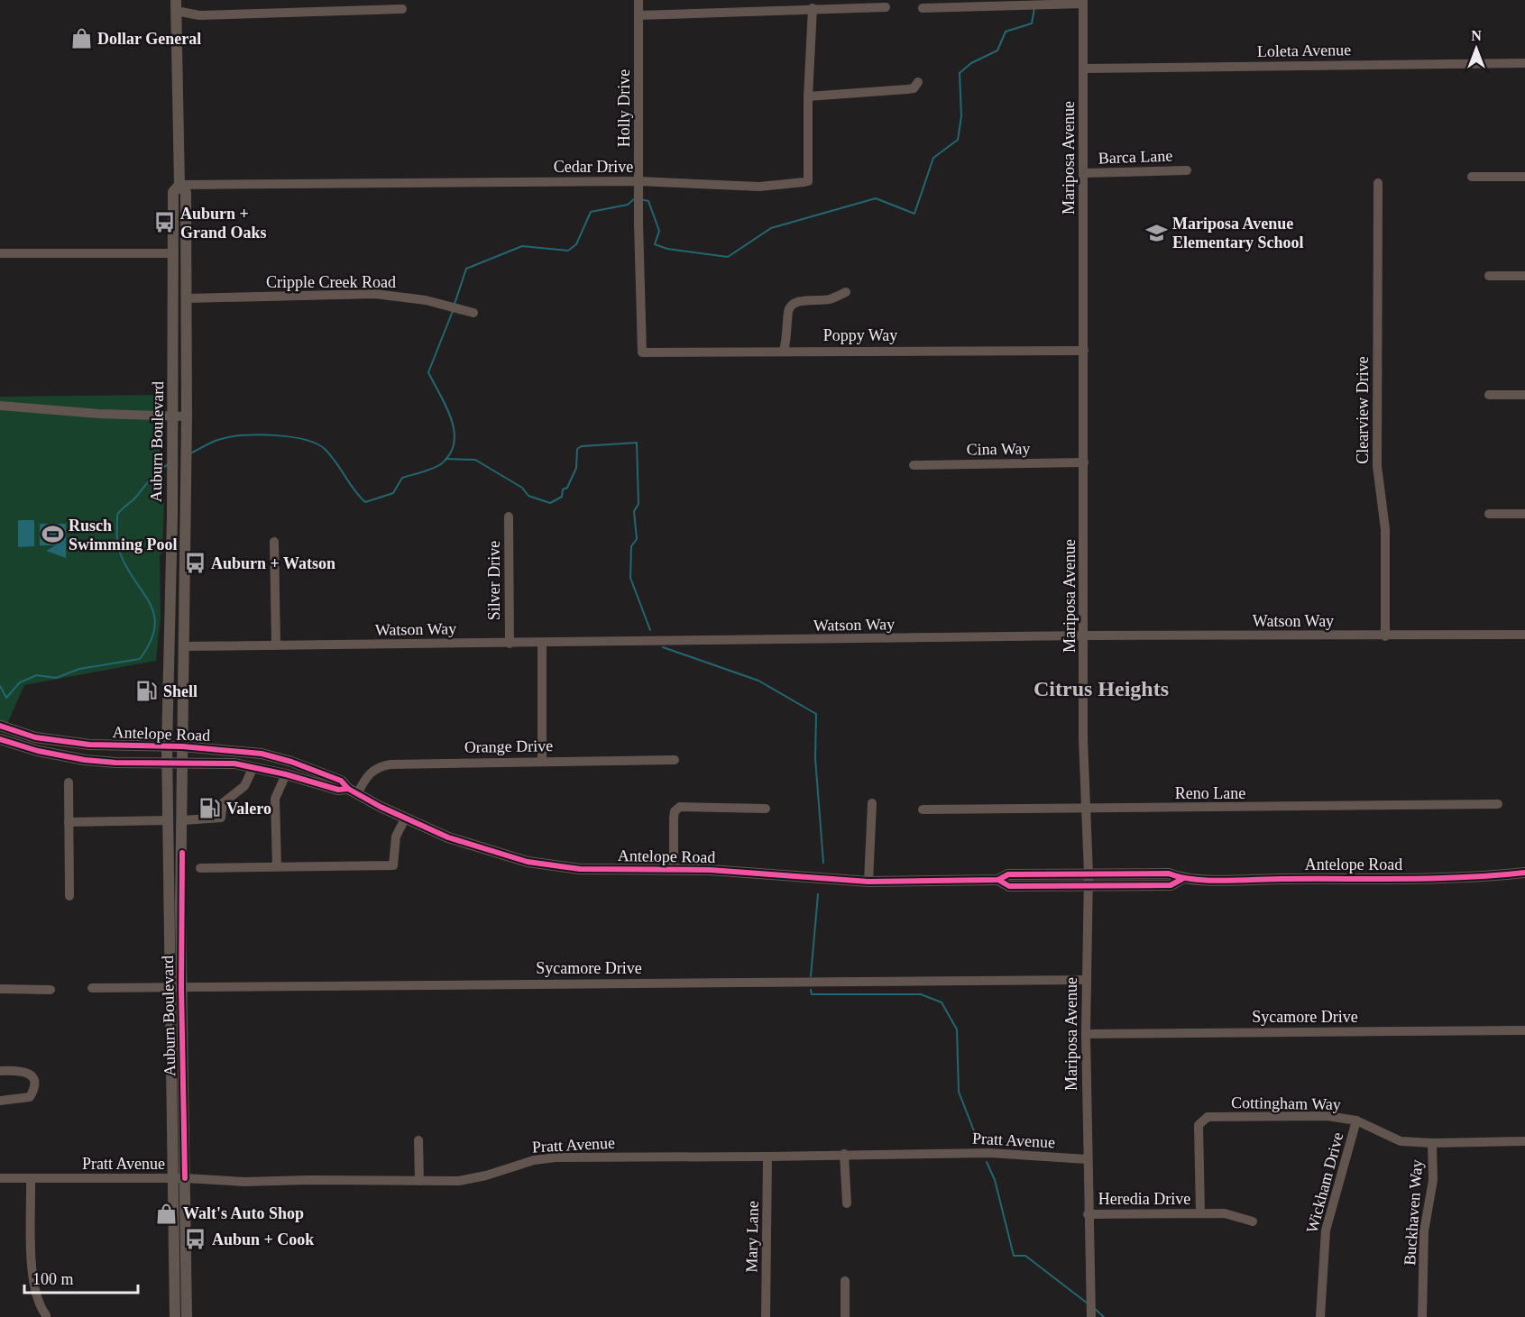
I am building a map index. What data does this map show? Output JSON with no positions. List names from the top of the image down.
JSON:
{
  "streets": {
    "main road": ["Auburn Boulevard", "Antelope Road"],
    "street": [
      "Loleta Avenue",
      "Holly Drive",
      "Barca Lane",
      "Mariposa Avenue",
      "Cedar Drive",
      "Cripple Creek Road",
      "Poppy Way",
      "Clearview Drive",
      "Cina Way",
      "Silver Drive",
      "Watson Way",
      "Orange Drive",
      "Reno Lane",
      "Sycamore Drive",
      "Cottingham Way",
      "Pratt Avenue",
      "Wickham Drive",
      "Heredia Drive",
      "Buckhaven Way",
      "Mary Lane"
    ]
  },
  "crossings": [
    ["Loleta Avenue", "Mariposa Avenue"],
    ["Holly Drive", "Cedar Drive"],
    ["Holly Drive", "Poppy Way"],
    ["Barca Lane", "Mariposa Avenue"],
    ["Mariposa Avenue", "Poppy Way"],
    ["Mariposa Avenue", "Cina Way"],
    ["Mariposa Avenue", "Watson Way"],
    ["Mariposa Avenue", "Antelope Road"],
    ["Mariposa Avenue", "Reno Lane"],
    ["Mariposa Avenue", "Sycamore Drive"],
    ["Mariposa Avenue", "Pratt Avenue"],
    ["Mariposa Avenue", "Heredia Drive"],
    ["Cedar Drive", "Auburn Boulevard"],
    ["Cripple Creek Road", "Auburn Boulevard"],
    ["Clearview Drive", "Watson Way"],
    ["Auburn Boulevard", "Watson Way"],
    ["Auburn Boulevard", "Antelope Road"],
    ["Auburn Boulevard", "Sycamore Drive"],
    ["Auburn Boulevard", "Pratt Avenue"],
    ["Silver Drive", "Watson Way"],
    ["Antelope Road", "Orange Drive"],
    ["Cottingham Way", "Wickham Drive"],
    ["Cottingham Way", "Heredia Drive"],
    ["Cottingham Way", "Buckhaven Way"],
    ["Pratt Avenue", "Mary Lane"]
  ],
  "districts": ["Citrus Heights"],
  "places": {
    "shop": ["Dollar General", "Walt's Auto Shop"],
    "bus stop": ["Auburn + Grand Oaks", "Auburn + Watson", "Aubun + Cook"],
    "school or university": ["Mariposa Avenue Elementary School"],
    "sports": ["Rusch Swimming Pool"],
    "fuel station": ["Shell", "Valero"]
  },
  "scale_bar": "100 m",
  "north": "top"
}
